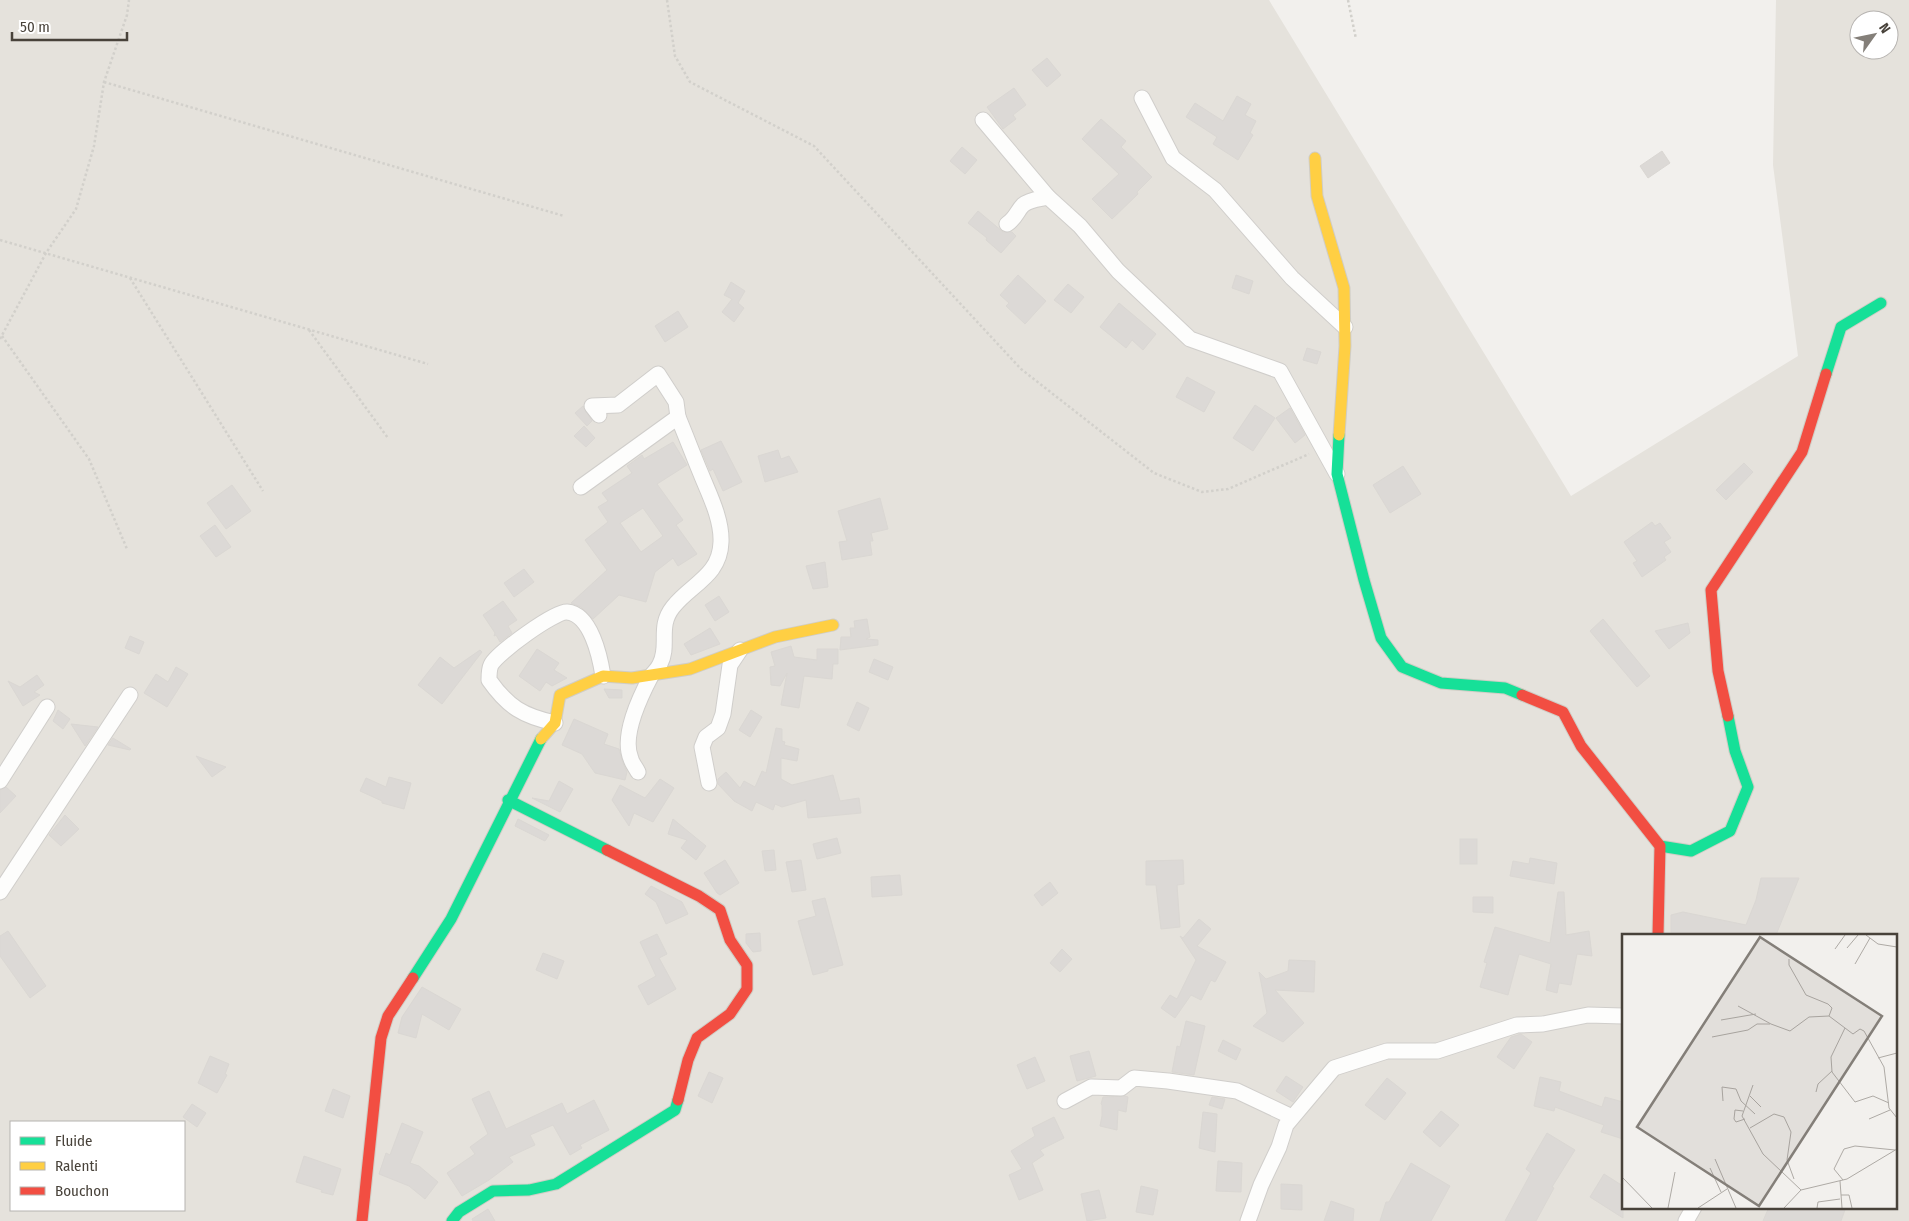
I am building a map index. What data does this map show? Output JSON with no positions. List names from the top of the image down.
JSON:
{
  "legend": ["Fluide", "Ralenti", "Bouchon"],
  "scale_bar": "50 m",
  "north": "top right"
}
